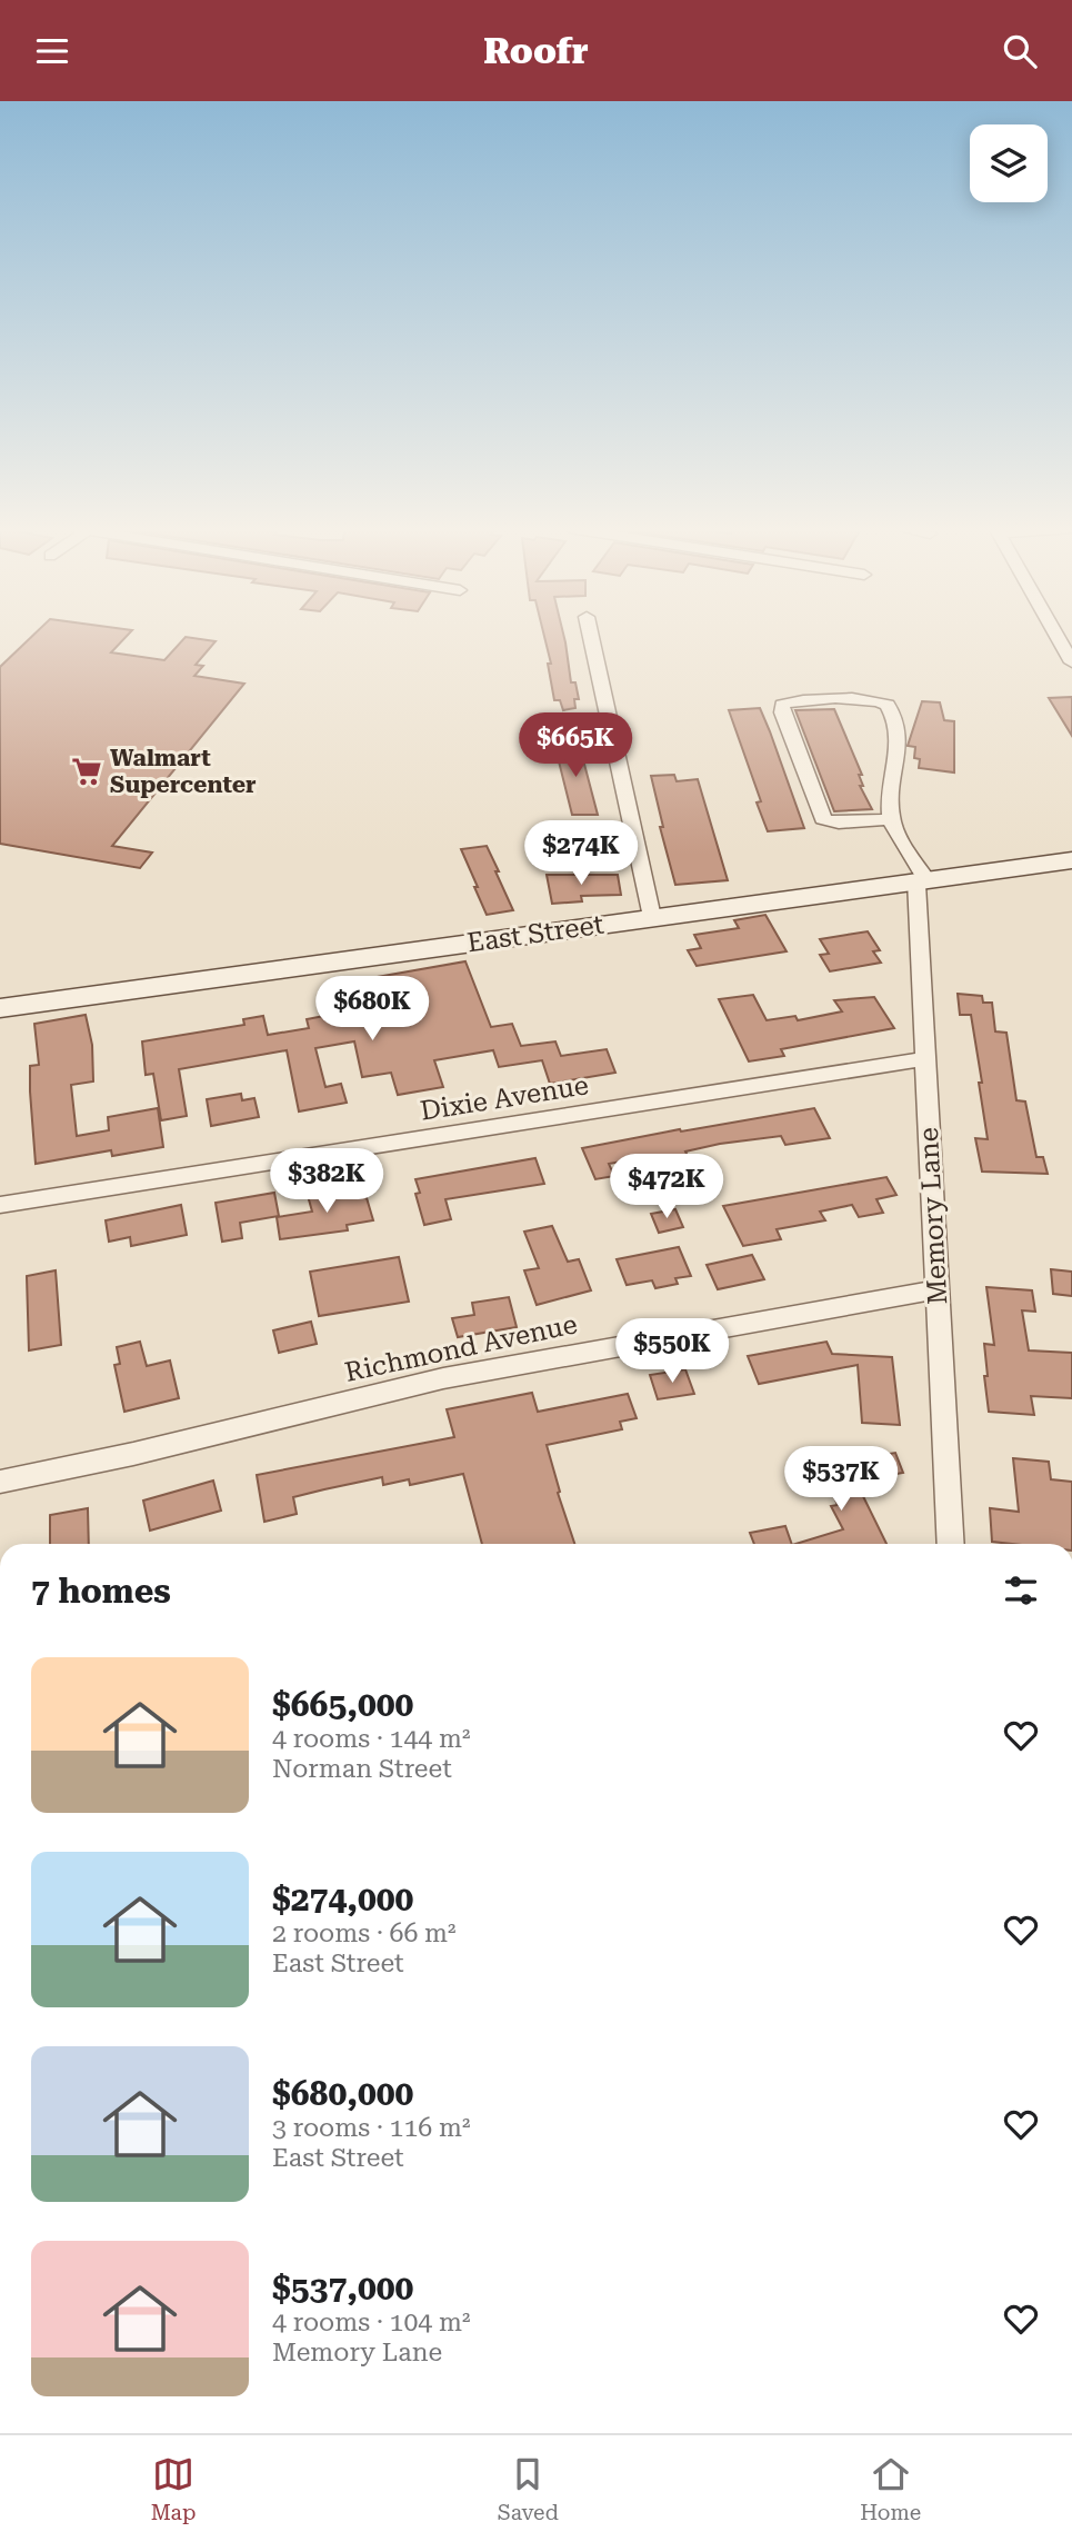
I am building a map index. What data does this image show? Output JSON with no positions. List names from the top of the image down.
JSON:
{
  "streets": {
    "street": [
      "East Street",
      "Dixie Avenue",
      "Memory Lane",
      "Richmond Avenue"
    ]
  },
  "crossings": [
    ["East Street", "Memory Lane"],
    ["Dixie Avenue", "Memory Lane"],
    ["Memory Lane", "Richmond Avenue"]
  ],
  "places": {
    "supermarket": ["Walmart Supercenter"]
  },
  "page": {
    "header": "Roofr",
    "price": [
      "$665K",
      "$274K",
      "$680K",
      "$382K",
      "$472K",
      "$550K",
      "$537K"
    ],
    "heading": "7 homes",
    "list": [
      {
        "name": "$665,000",
        "note": "4 rooms · 144 m² · Norman Street"
      },
      {
        "name": "$274,000",
        "note": "2 rooms · 66 m² · East Street"
      },
      {
        "name": "$680,000",
        "note": "3 rooms · 116 m² · East Street"
      },
      {
        "name": "$537,000",
        "note": "4 rooms · 104 m² · Memory Lane"
      }
    ],
    "tabs": ["Map", "Saved", "Home"]
  }
}
